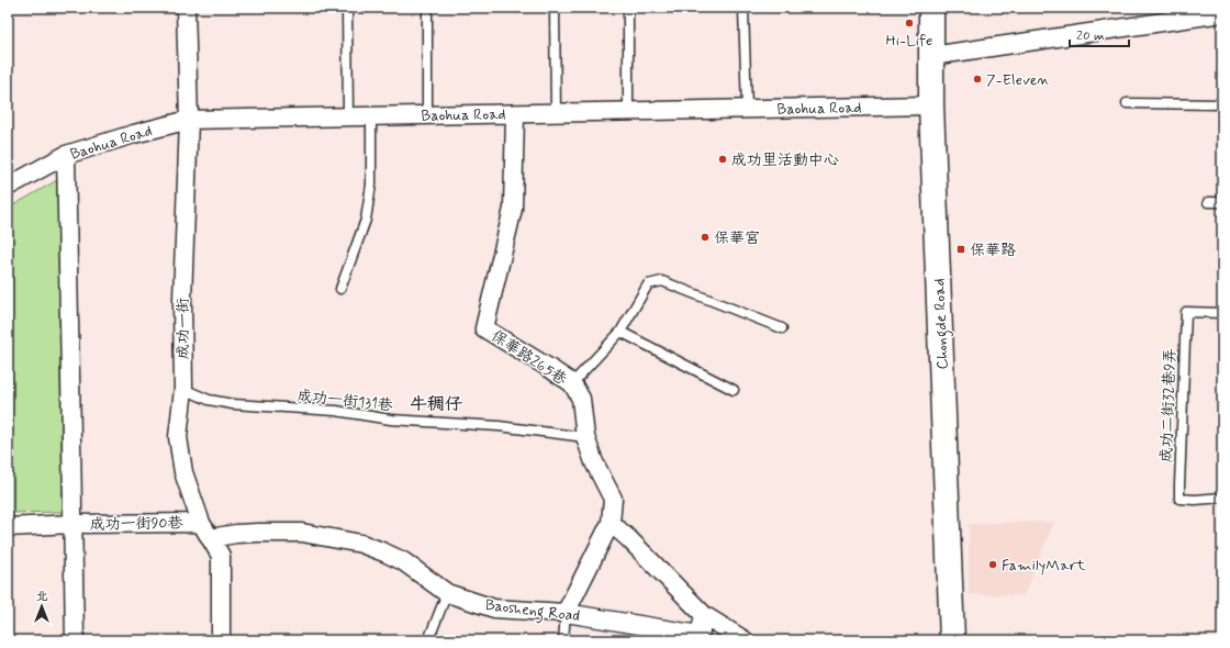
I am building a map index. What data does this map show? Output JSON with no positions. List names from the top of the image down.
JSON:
{
  "streets": {
    "street": [
      "Baohua Road",
      "Chongde Road",
      "成功一街",
      "保華路265巷",
      "成功一街90巷",
      "Baosheng Road"
    ],
    "lane": ["成功一街131巷", "成功二街32巷9弄"]
  },
  "crossings": [
    ["Baohua Road", "Chongde Road"],
    ["Baohua Road", "成功一街"],
    ["Baohua Road", "保華路265巷"],
    ["成功一街", "成功一街131巷"],
    ["成功一街", "成功一街90巷"],
    ["成功一街", "Baosheng Road"],
    ["保華路265巷", "成功一街131巷"],
    ["保華路265巷", "Baosheng Road"]
  ],
  "districts": ["牛稠仔"],
  "places": {
    "other": [
      "Hi-Life",
      "7-Eleven",
      "成功里活動中心",
      "保華宮",
      "FamilyMart"
    ],
    "transit": ["保華路"]
  },
  "scale_bar": "20 m",
  "north": "top"
}
